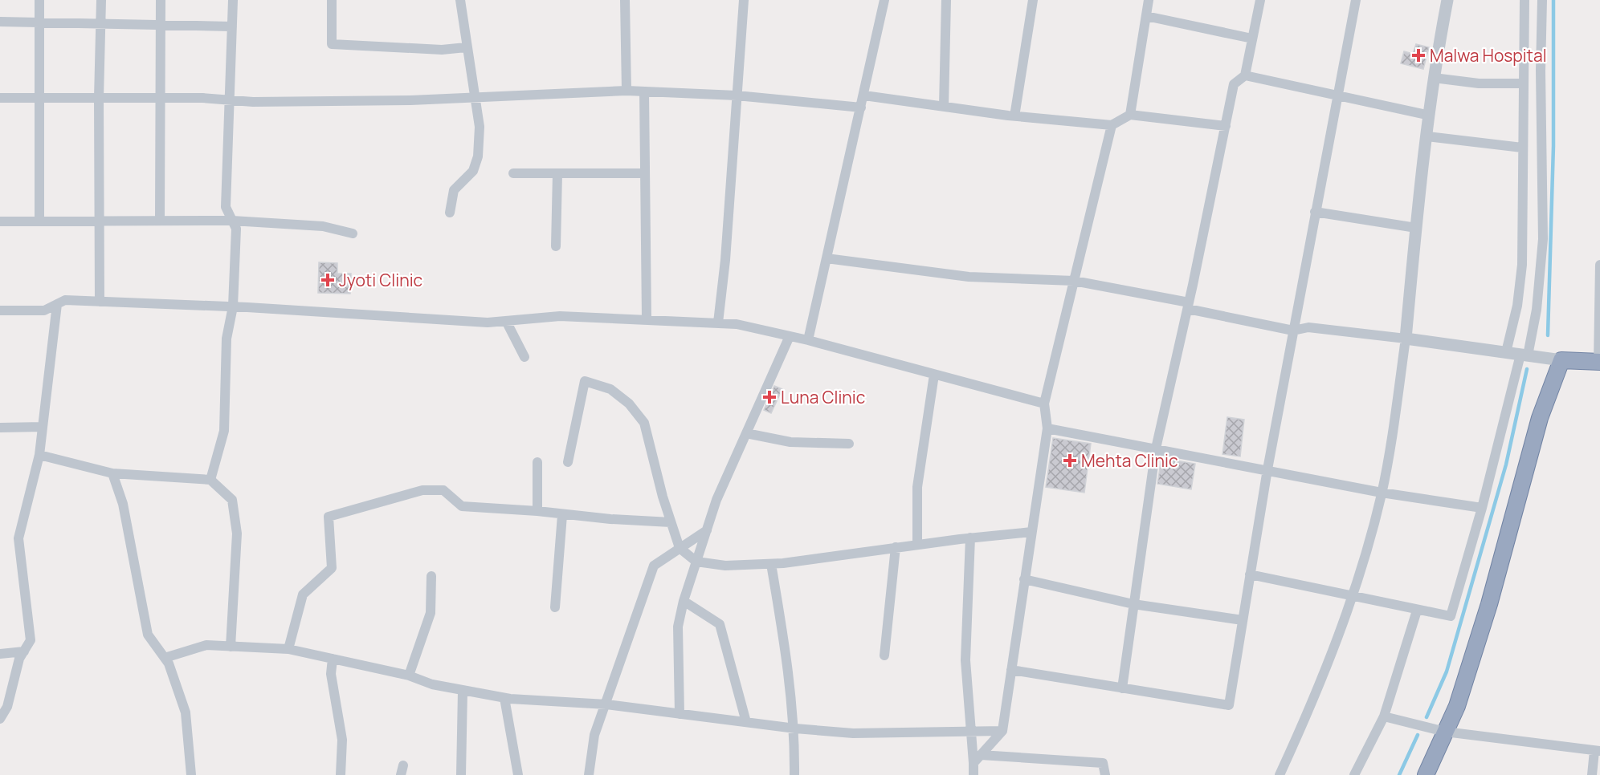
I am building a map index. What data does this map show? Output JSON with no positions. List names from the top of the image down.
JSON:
{
  "places": {
    "health": [
      "Malwa Hospital",
      "Jyoti Clinic",
      "Luna Clinic",
      "Mehta Clinic"
    ]
  }
}
